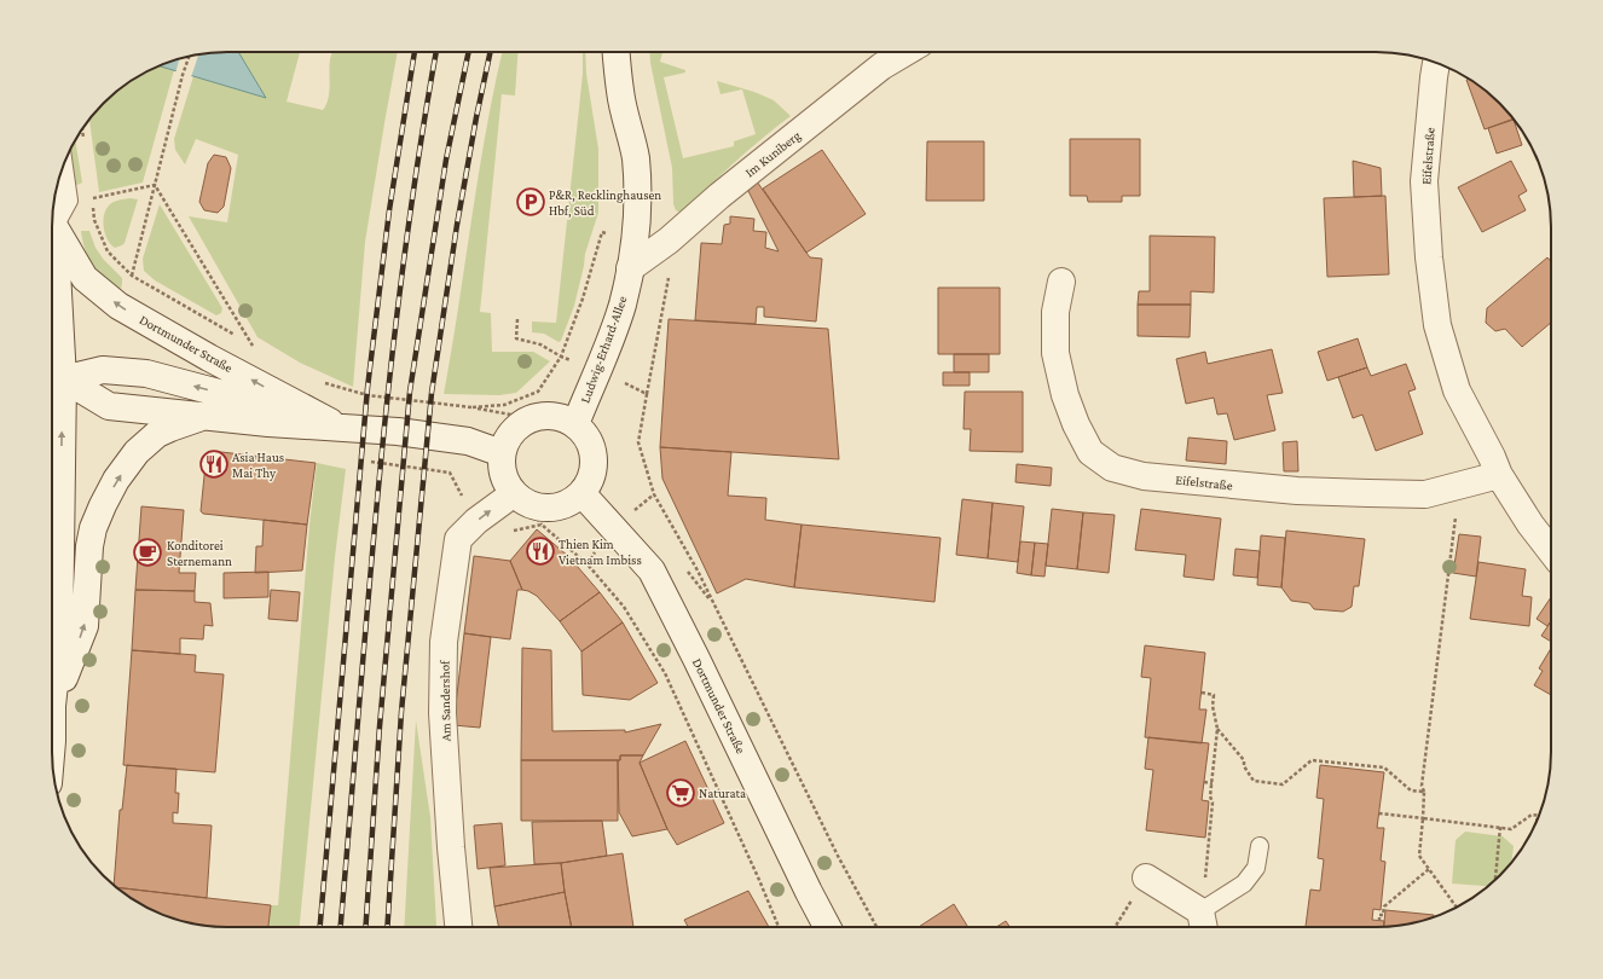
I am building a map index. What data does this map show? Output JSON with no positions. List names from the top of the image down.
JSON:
{
  "streets": {
    "main road": [
      "Im Kuniberg",
      "Eifelstraße",
      "Dortmunder Straße",
      "Ludwig-Erhard-Allee",
      "Am Sandershof"
    ]
  },
  "crossings": [
    ["Im Kuniberg", "Ludwig-Erhard-Allee"],
    ["Dortmunder Straße", "Ludwig-Erhard-Allee"]
  ],
  "places": {
    "parking": ["P&R, Recklinghausen Hbf, Süd"],
    "restaurant": ["Asia Haus Mai Thy", "Thien Kim Vietnam Imbiss"],
    "cafe": ["Konditorei Sternemann"],
    "supermarket": ["Naturata"]
  }
}
